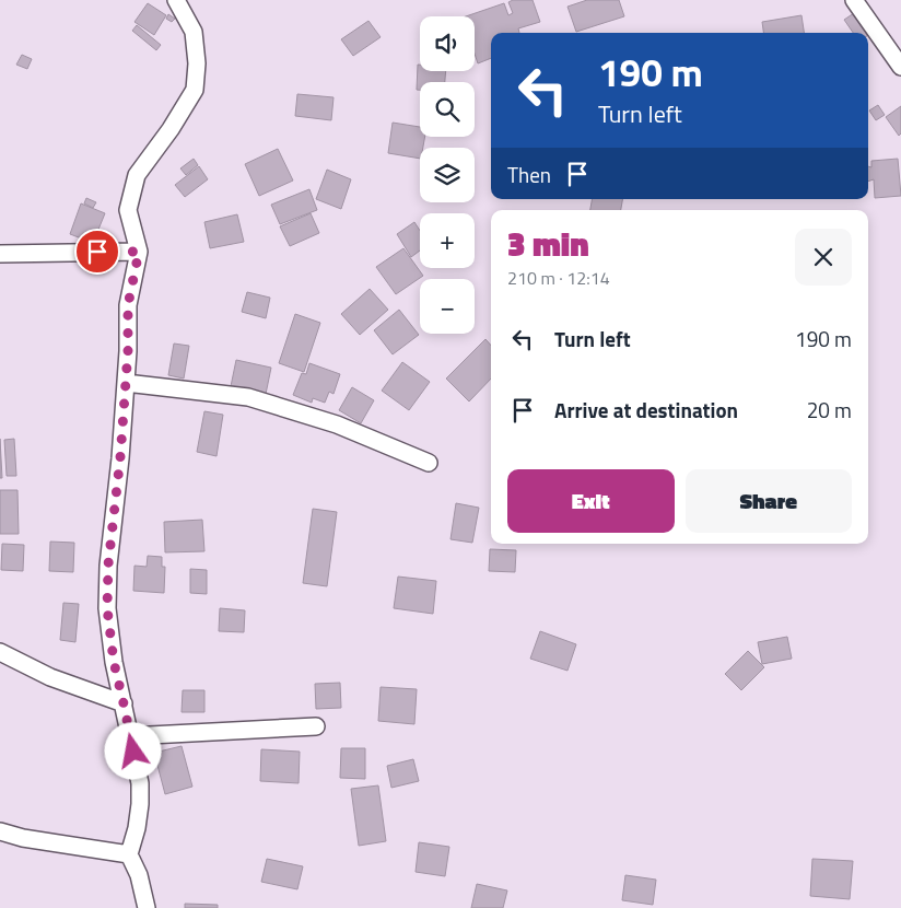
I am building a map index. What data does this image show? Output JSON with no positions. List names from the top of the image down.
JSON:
{
  "page": {
    "map_buttons": ["+", "−"],
    "turn": ["190 m", "Turn left"],
    "then": "Then",
    "heading": ["3 min", "210 m · 12:14"],
    "list": [
      {
        "name": "Turn left",
        "value": "190 m"
      },
      {
        "name": "Arrive at destination",
        "value": "20 m"
      }
    ],
    "buttons": ["Exit", "Share"]
  }
}
